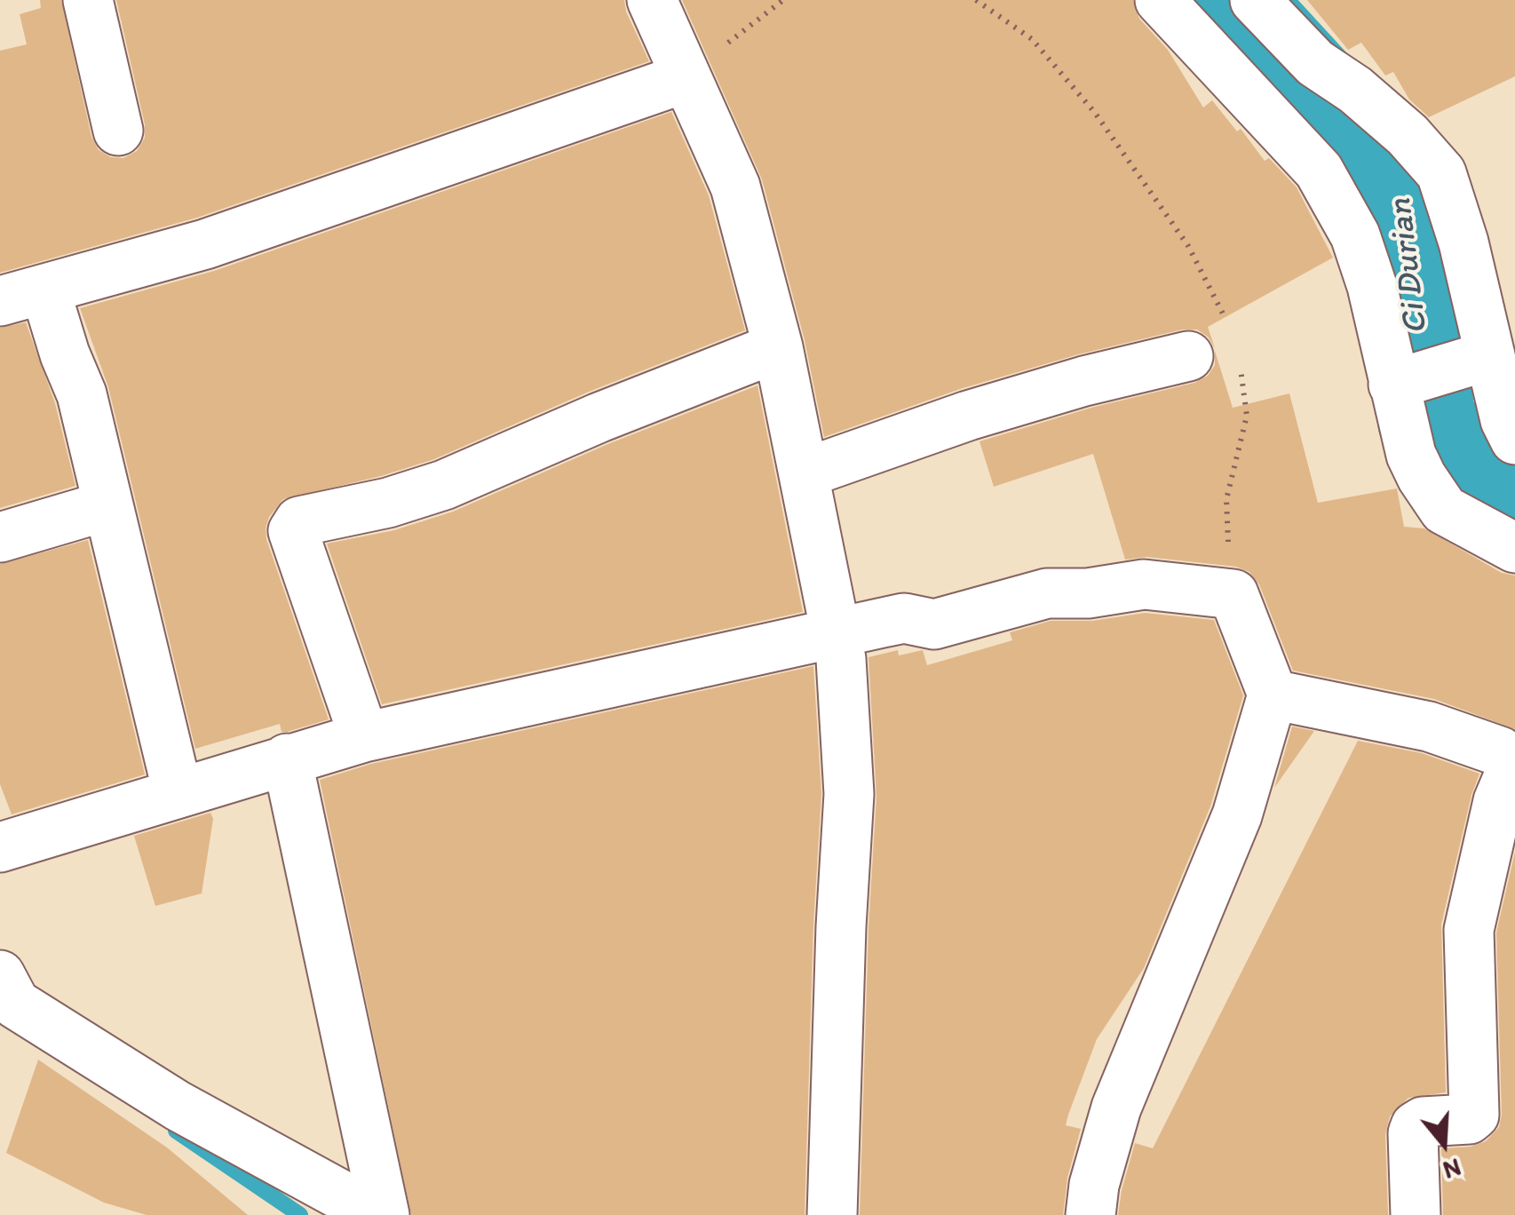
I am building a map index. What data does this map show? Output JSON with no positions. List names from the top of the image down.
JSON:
{
  "water": ["Ci Durian"],
  "north": "bottom"
}
